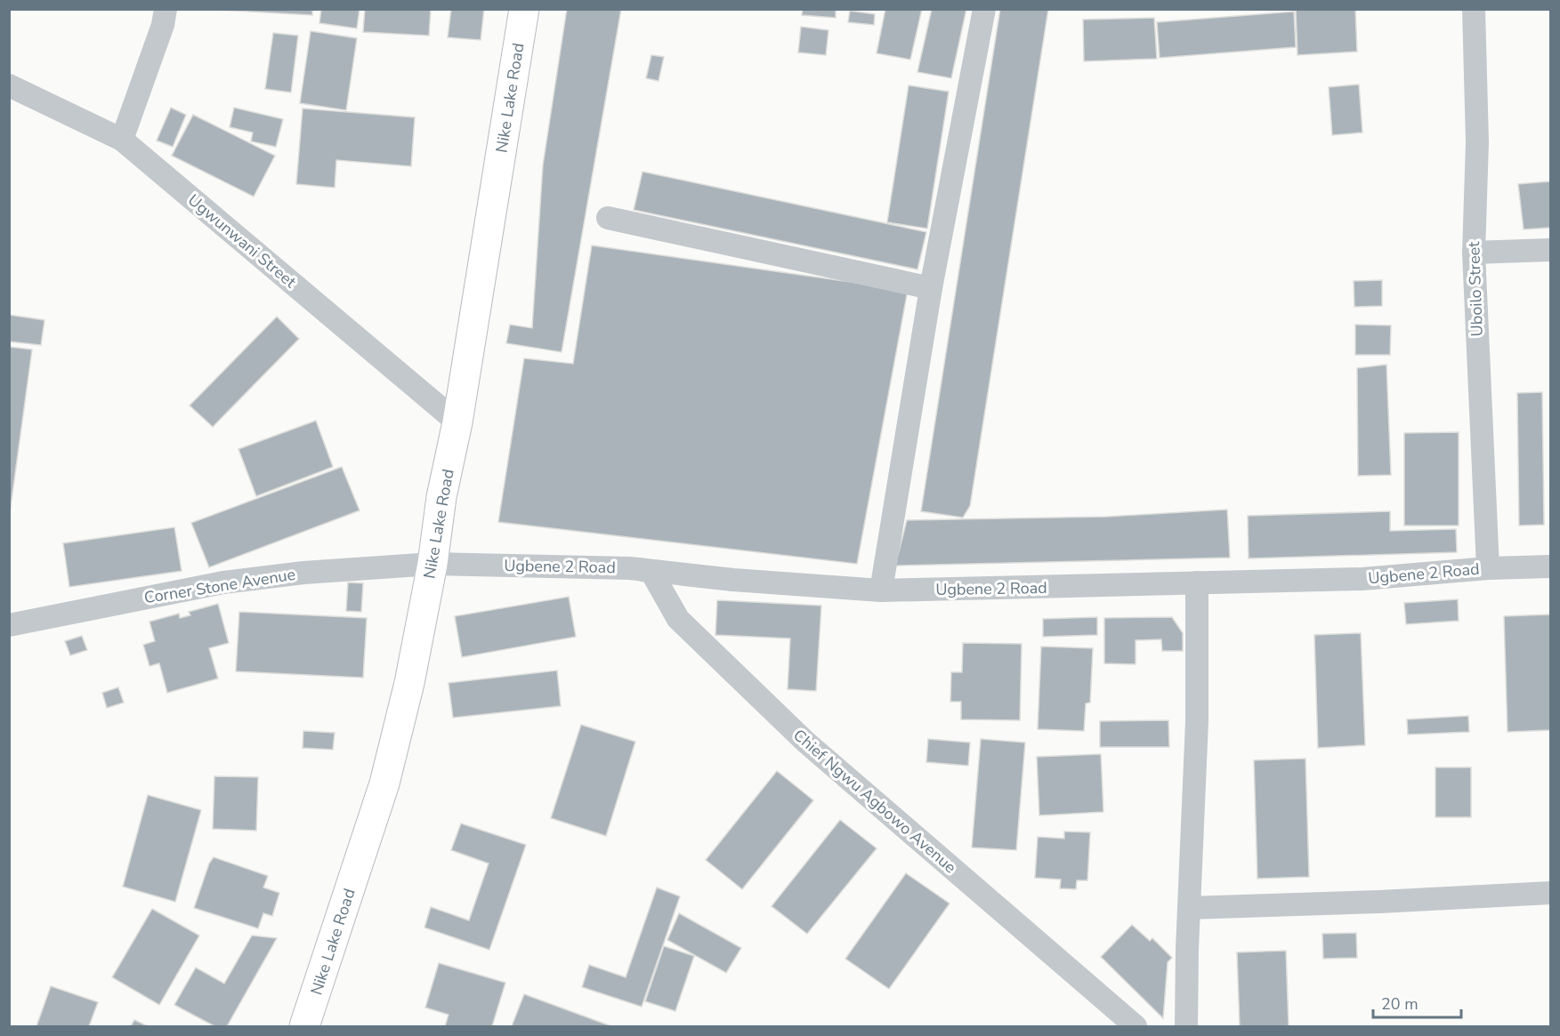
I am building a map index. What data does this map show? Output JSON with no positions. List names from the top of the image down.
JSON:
{
  "streets": {
    "main road": ["Nike Lake Road"],
    "street": [
      "Ugwunwani Street",
      "Uboilo Street",
      "Ugbene 2 Road",
      "Corner Stone Avenue",
      "Chief Ngwu Agbowo Avenue"
    ]
  },
  "crossings": [
    ["Nike Lake Road", "Ugwunwani Street"],
    ["Nike Lake Road", "Ugbene 2 Road"],
    ["Nike Lake Road", "Corner Stone Avenue"],
    ["Uboilo Street", "Ugbene 2 Road"],
    ["Ugbene 2 Road", "Corner Stone Avenue"],
    ["Ugbene 2 Road", "Chief Ngwu Agbowo Avenue"]
  ],
  "scale_bar": "20 m"
}
